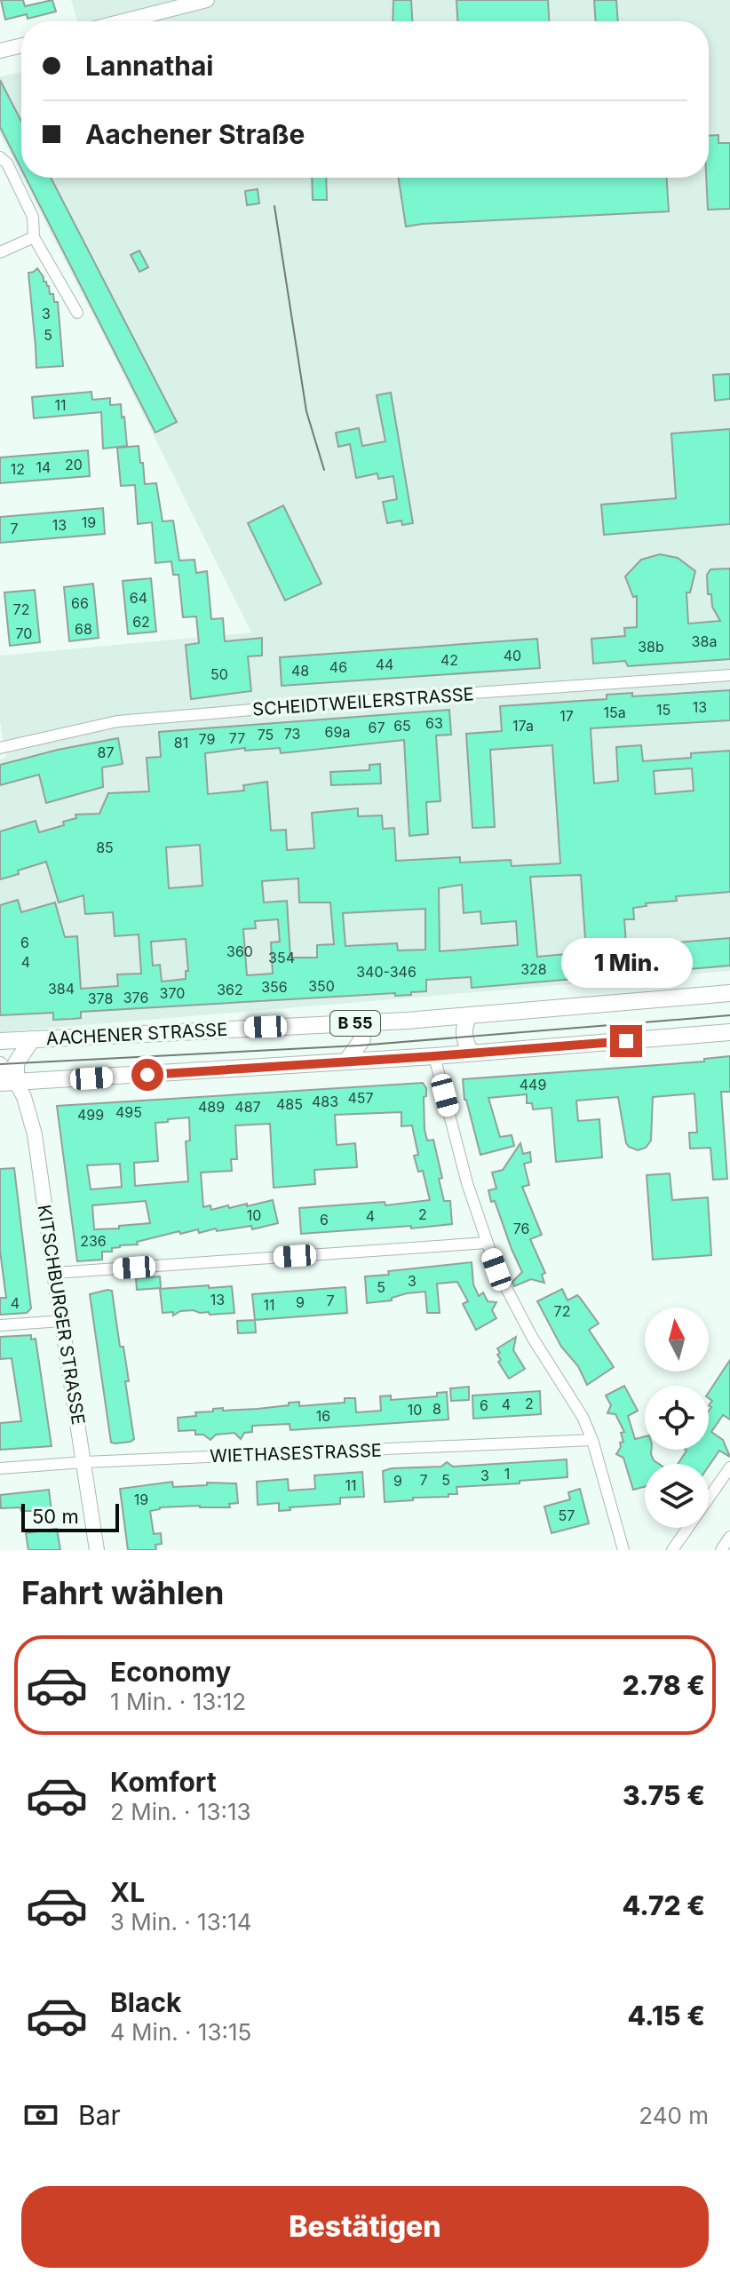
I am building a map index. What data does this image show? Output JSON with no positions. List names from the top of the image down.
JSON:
{
  "streets": {
    "main road": ["B 55", "AACHENER STRASSE"],
    "street": ["SCHEIDTWEILERSTRASSE", "KITSCHBURGER STRASSE", "WIETHASESTRASSE"]
  },
  "crossings": [
    ["B 55", "KITSCHBURGER STRASSE"],
    ["KITSCHBURGER STRASSE", "WIETHASESTRASSE"]
  ],
  "house_numbers": [
    "3",
    "5",
    "11",
    "20",
    "14",
    "12",
    "19",
    "13",
    "7",
    "64",
    "66",
    "72",
    "62",
    "68",
    "70",
    "38a",
    "38b",
    "40",
    "42",
    "44",
    "46",
    "48",
    "50",
    "13",
    "15",
    "15a",
    "17",
    "63",
    "65",
    "17a",
    "67",
    "69a",
    "73",
    "75",
    "77",
    "79",
    "81",
    "87",
    "85",
    "6",
    "360",
    "354",
    "4",
    "328",
    "340-346",
    "350",
    "356",
    "384",
    "362",
    "370",
    "376",
    "378",
    "449",
    "457",
    "483",
    "485",
    "489",
    "487",
    "495",
    "499",
    "2",
    "10",
    "4",
    "6",
    "76",
    "236",
    "3",
    "5",
    "13",
    "7",
    "9",
    "4",
    "11",
    "72",
    "2",
    "4",
    "6",
    "8",
    "10",
    "16",
    "1",
    "3",
    "7",
    "5",
    "9",
    "11",
    "19",
    "57"
  ],
  "scale_bar": "50 m",
  "north": "top",
  "page": {
    "banner": ["Lannathai", "Aachener Straße"],
    "bubble": "1 Min.",
    "scale": "50 m",
    "heading": "Fahrt wählen",
    "list": [
      {
        "name": "Economy",
        "note": "1 Min. · 13:12",
        "value": "2.78 €"
      },
      {
        "name": "Komfort",
        "note": "2 Min. · 13:13",
        "value": "3.75 €"
      },
      {
        "name": "XL",
        "note": "3 Min. · 13:14",
        "value": "4.72 €"
      },
      {
        "name": "Black",
        "note": "4 Min. · 13:15",
        "value": "4.15 €"
      }
    ],
    "pay": ["Bar", "240 m"],
    "buttons": "Bestätigen"
  }
}
